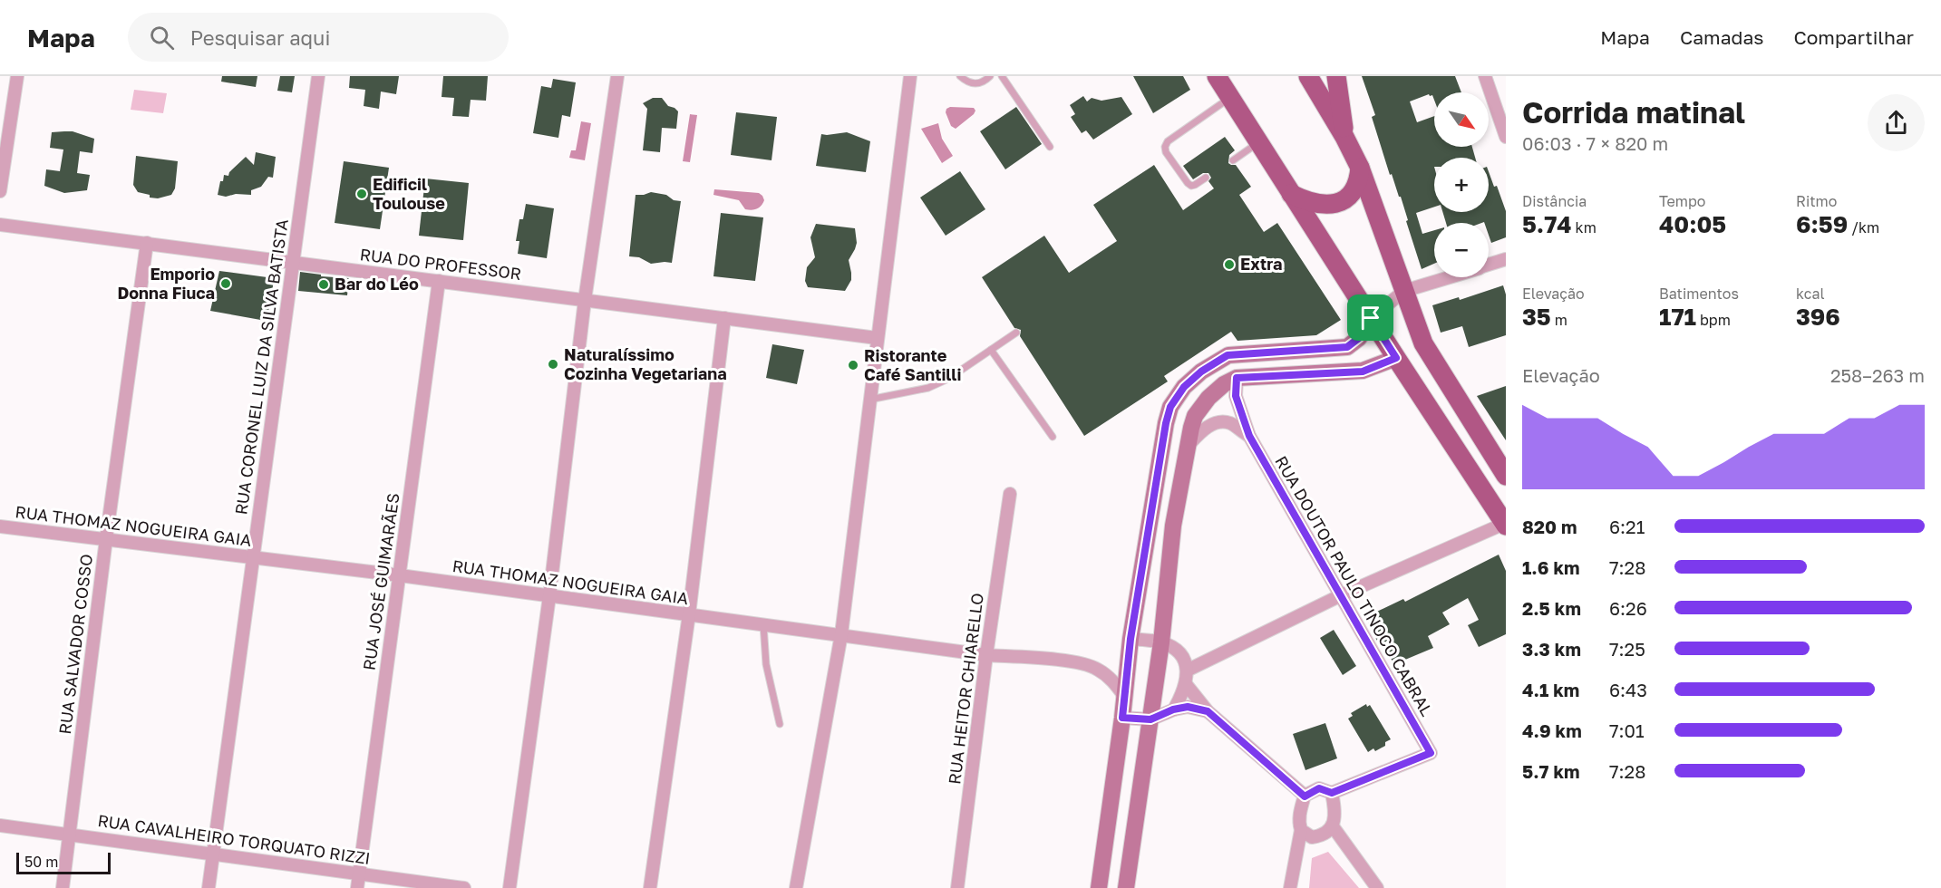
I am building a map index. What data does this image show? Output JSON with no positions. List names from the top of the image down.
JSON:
{
  "streets": {
    "street": [
      "RUA DO PROFESSOR",
      "RUA CORONEL LUIZ DA SILVA BATISTA",
      "RUA THOMAZ NOGUEIRA GAIA",
      "RUA JOSÉ GUIMARÃES",
      "RUA DOUTOR PAULO TINOCO CABRAL",
      "RUA SALVADOR COSSO",
      "RUA HEITOR CHIARELLO",
      "RUA CAVALHEIRO TORQUATO RIZZI"
    ]
  },
  "crossings": [
    ["RUA DO PROFESSOR", "RUA CORONEL LUIZ DA SILVA BATISTA"],
    ["RUA DO PROFESSOR", "RUA JOSÉ GUIMARÃES"],
    ["RUA DO PROFESSOR", "RUA SALVADOR COSSO"],
    ["RUA CORONEL LUIZ DA SILVA BATISTA", "RUA THOMAZ NOGUEIRA GAIA"],
    ["RUA CORONEL LUIZ DA SILVA BATISTA", "RUA CAVALHEIRO TORQUATO RIZZI"],
    ["RUA THOMAZ NOGUEIRA GAIA", "RUA JOSÉ GUIMARÃES"],
    ["RUA THOMAZ NOGUEIRA GAIA", "RUA SALVADOR COSSO"],
    ["RUA THOMAZ NOGUEIRA GAIA", "RUA HEITOR CHIARELLO"],
    ["RUA JOSÉ GUIMARÃES", "RUA CAVALHEIRO TORQUATO RIZZI"],
    ["RUA SALVADOR COSSO", "RUA CAVALHEIRO TORQUATO RIZZI"]
  ],
  "places": [
    "Edificil Toulouse",
    "Extra",
    "Emporio Donna Fiuca",
    "Bar do Léo",
    "Naturalíssimo Cozinha Vegetariana",
    "Ristorante Café Santilli"
  ],
  "scale_bar": "50 m",
  "north": "bottom right",
  "page": {
    "header": "Mapa",
    "search": "Pesquisar aqui",
    "nav": ["Mapa", "Camadas", "Compartilhar"],
    "heading": ["Corrida matinal", "06:03 · 7 × 820 m"],
    "map_buttons": ["+", "−"],
    "stats": [
      ["Distância", "5.74 km"],
      ["Tempo", "40:05"],
      ["Ritmo", "6:59 /km"],
      ["Elevação", "35 m"],
      ["Batimentos", "171 bpm"],
      ["kcal", "396"]
    ],
    "chart": ["Elevação", "258–263 m"],
    "list": [
      {
        "name": "820 m",
        "note": "6:21"
      },
      {
        "name": "1.6 km",
        "note": "7:28"
      },
      {
        "name": "2.5 km",
        "note": "6:26"
      },
      {
        "name": "3.3 km",
        "note": "7:25"
      },
      {
        "name": "4.1 km",
        "note": "6:43"
      },
      {
        "name": "4.9 km",
        "note": "7:01"
      },
      {
        "name": "5.7 km",
        "note": "7:28"
      }
    ],
    "scale": "50 m"
  }
}
